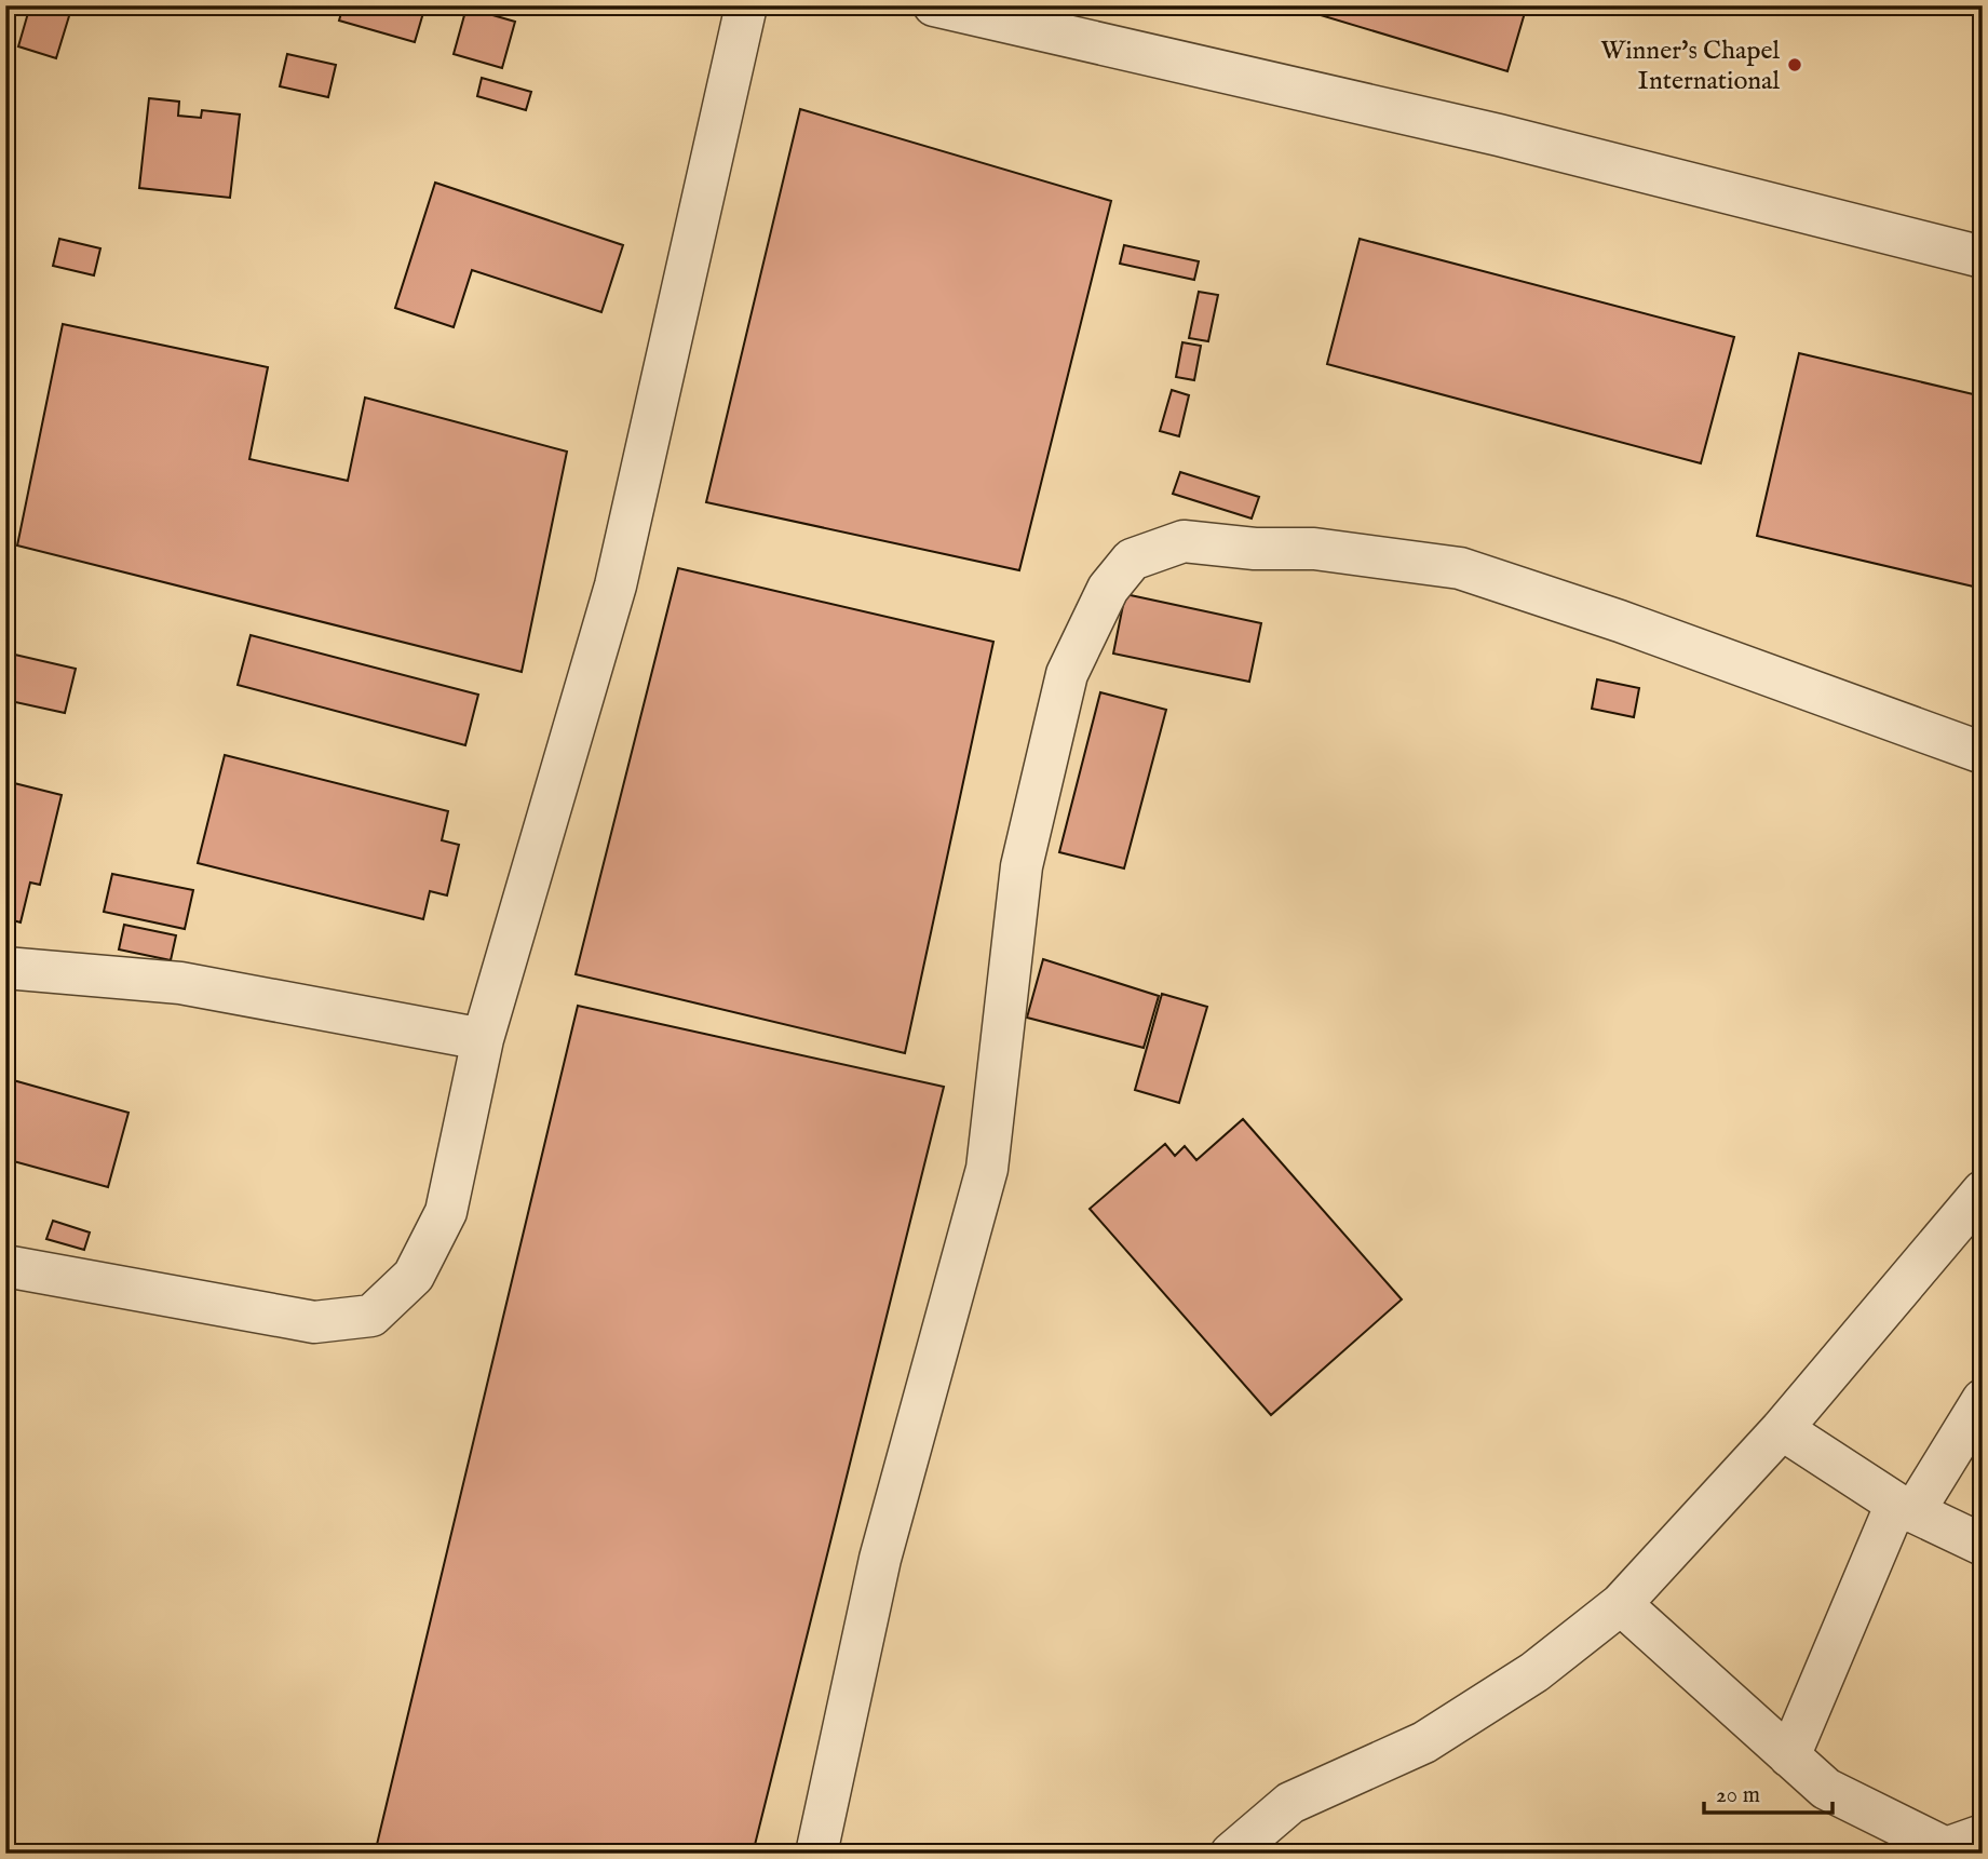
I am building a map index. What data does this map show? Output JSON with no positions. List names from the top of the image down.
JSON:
{
  "places": ["Winner's Chapel International"],
  "scale_bar": "20 m"
}
